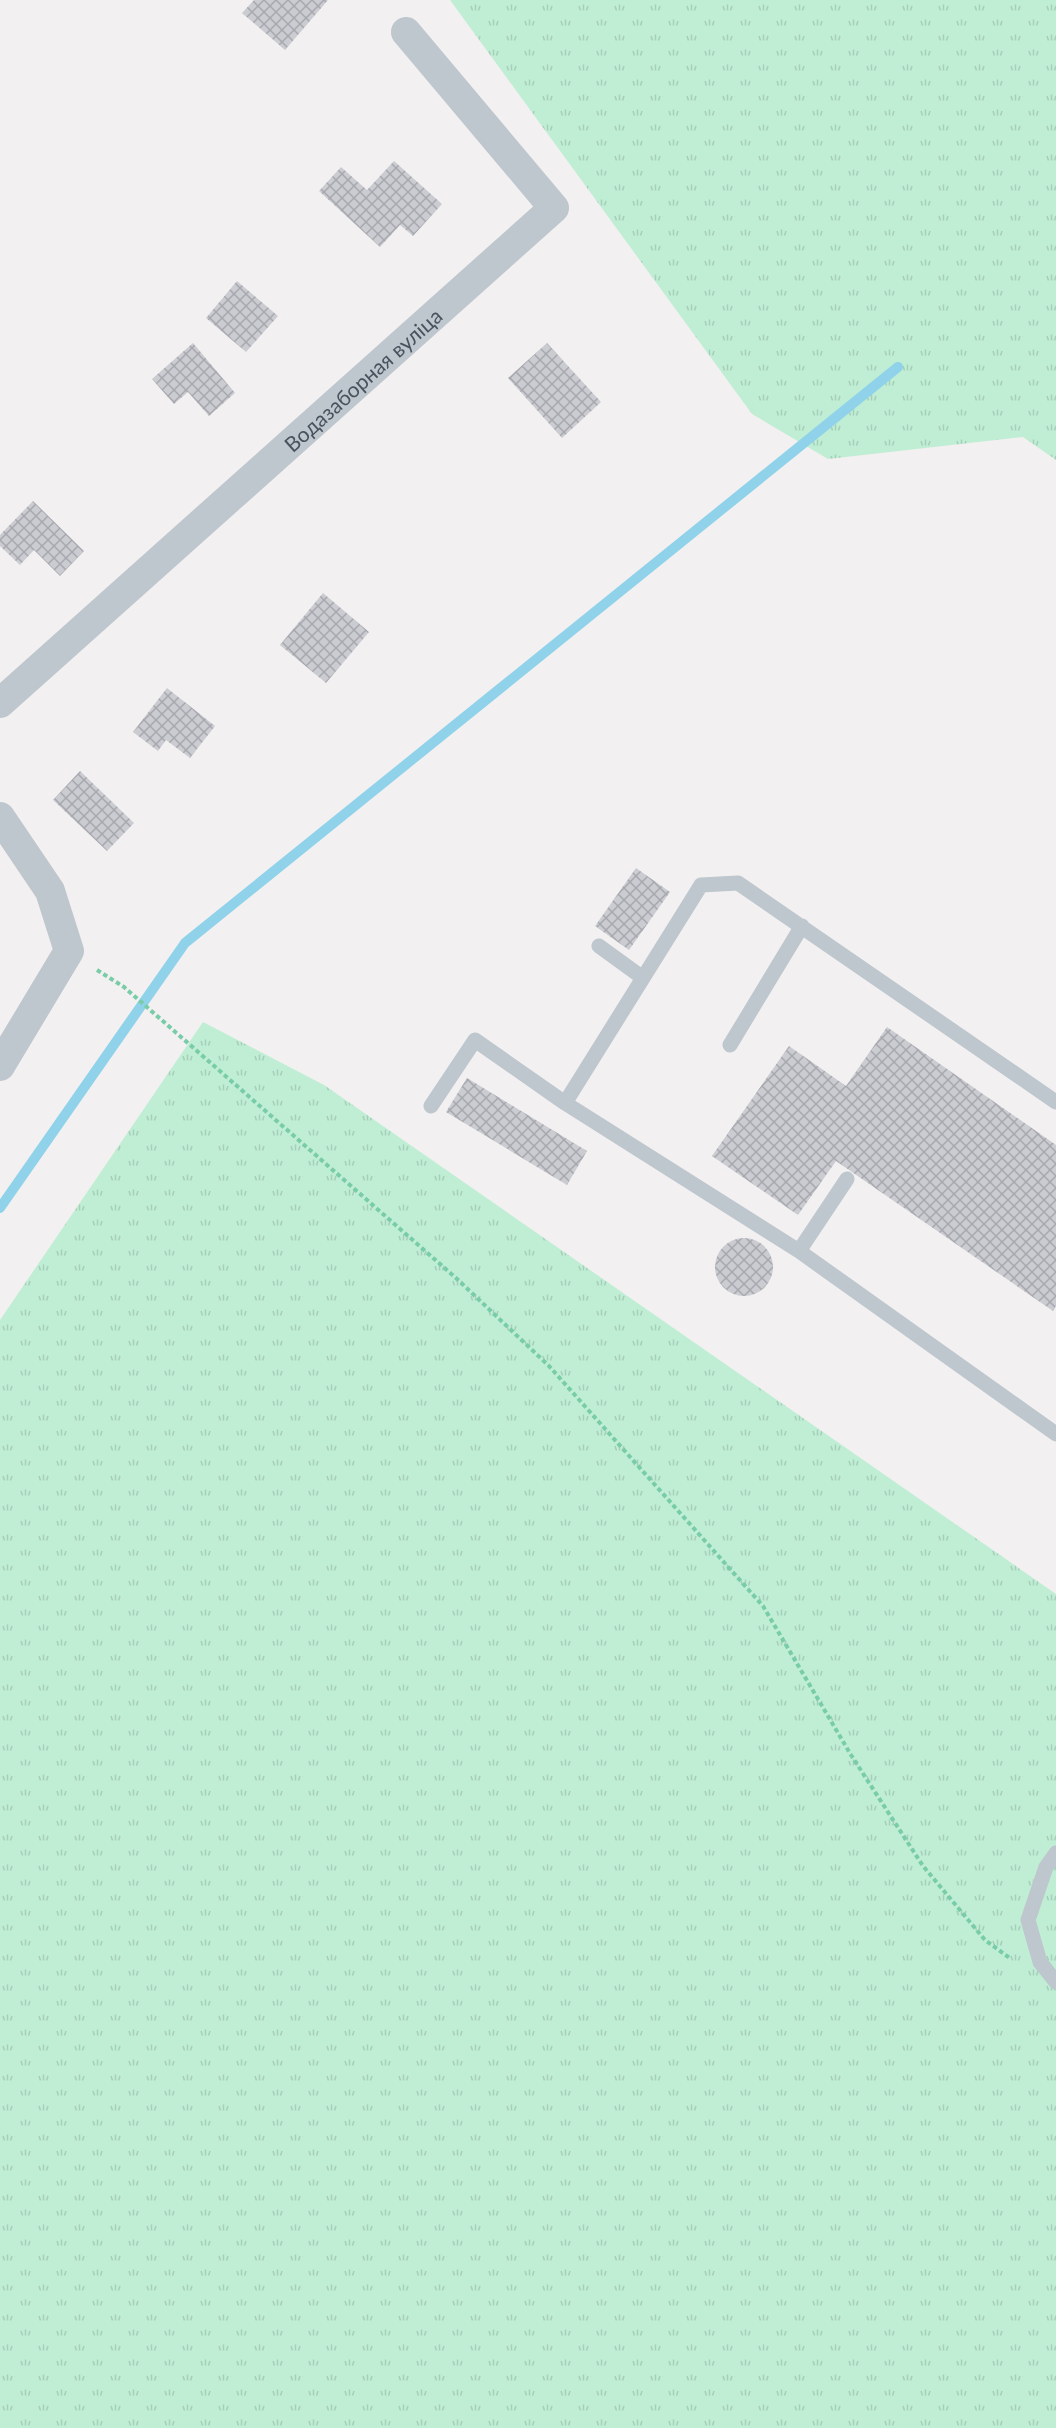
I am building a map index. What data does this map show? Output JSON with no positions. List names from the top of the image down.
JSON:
{
  "streets": {
    "street": ["Водазаборная вуліца"]
  }
}
